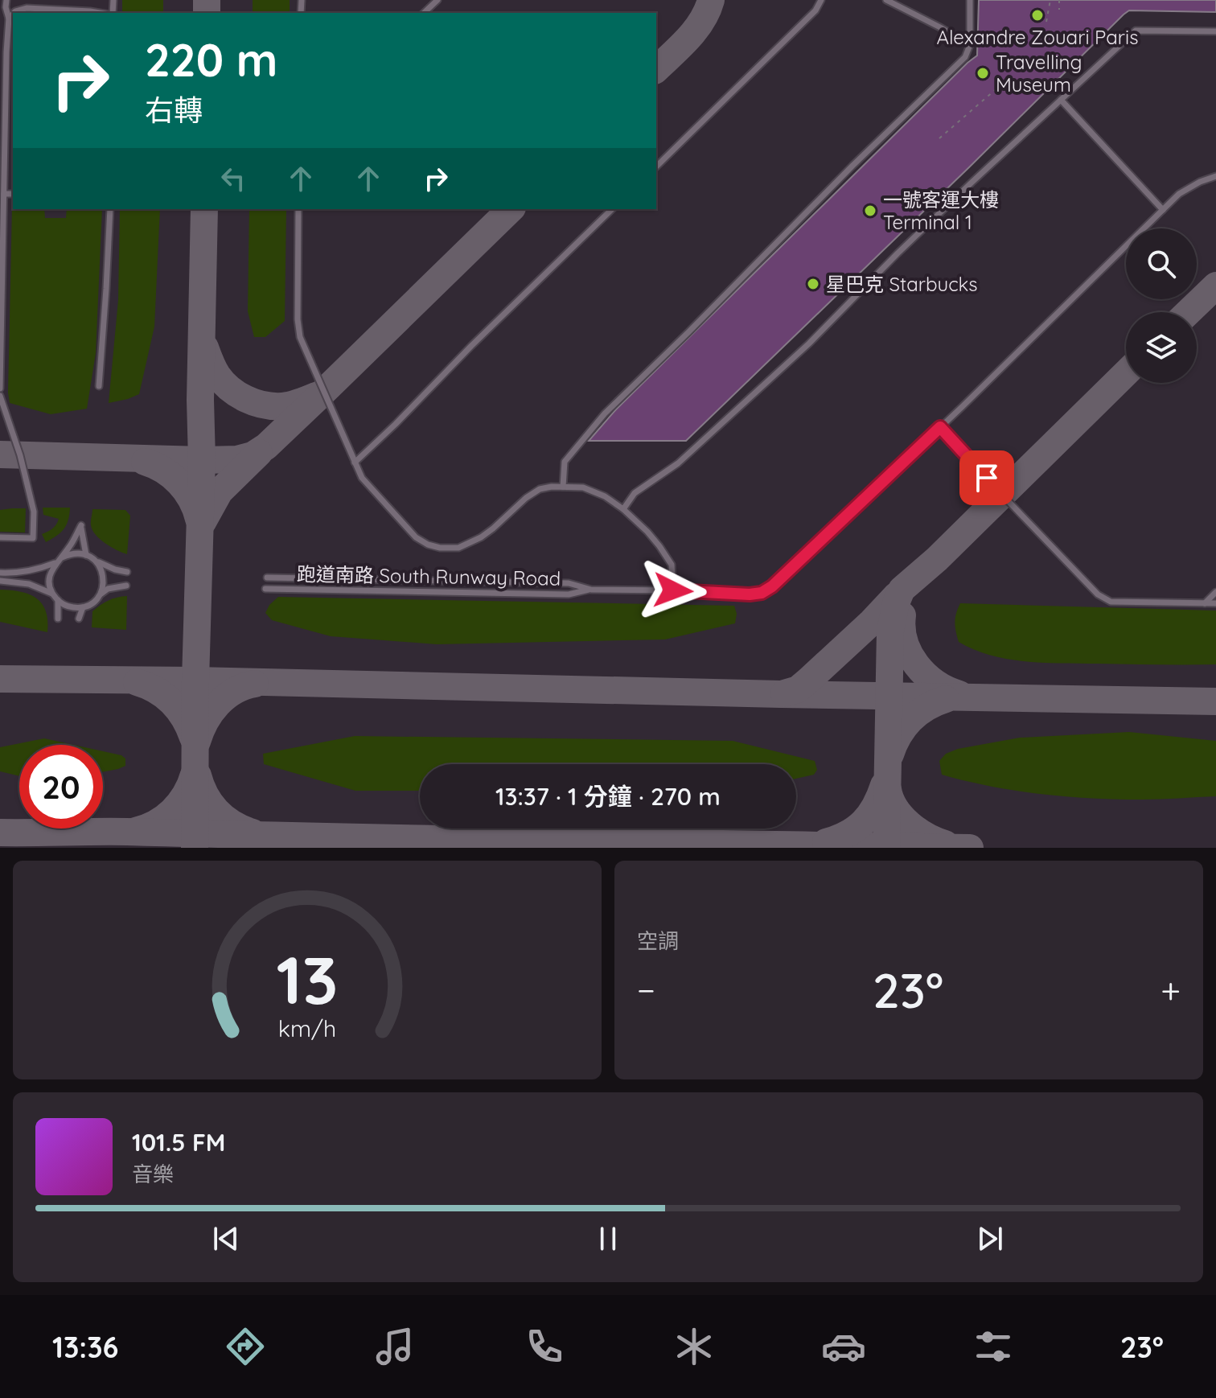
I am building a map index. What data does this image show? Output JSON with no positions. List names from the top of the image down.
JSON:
{
  "streets": {
    "lane": ["跑道南路 South Runway Road"]
  },
  "places": [
    "Alexandre Zouari Paris",
    "Travelling Museum",
    "一號客運大樓 Terminal 1",
    "星巴克 Starbucks"
  ],
  "page": {
    "turn": ["220 m", "右轉"],
    "limit": "20",
    "trip": "13:37 · 1 分鐘 · 270 m",
    "tile": "空調",
    "heat": ["−", "23°", "+"],
    "song": ["101.5 FM", "音樂"],
    "tabs": ["13:36", "23°"],
    "gauge": ["13", "km/h"]
  }
}
